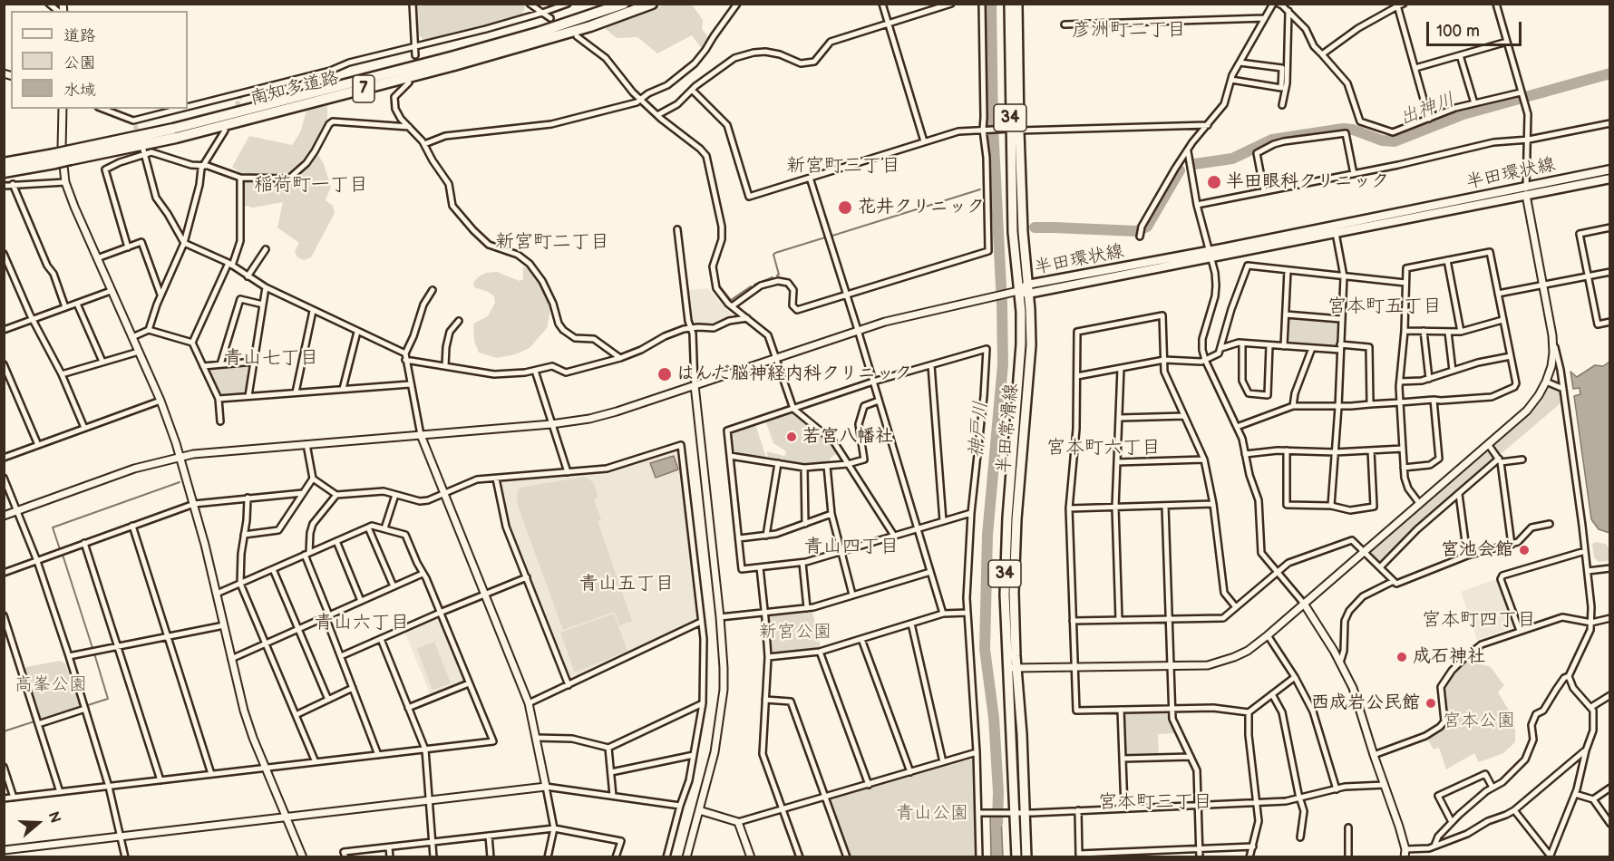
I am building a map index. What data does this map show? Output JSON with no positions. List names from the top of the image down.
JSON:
{
  "streets": {
    "highway": ["南知多道路", "7"],
    "main road": ["34", "半田環状線", "半田常滑線"]
  },
  "crossings": [
    ["半田環状線", "半田常滑線"]
  ],
  "districts": [
    "彦洲町二丁目",
    "新宮町三丁目",
    "稲荷町一丁目",
    "新宮町二丁目",
    "宮本町五丁目",
    "青山七丁目",
    "宮本町六丁目",
    "青山四丁目",
    "青山五丁目",
    "宮本町四丁目",
    "青山六丁目",
    "宮本町三丁目"
  ],
  "water": ["出神川", "神戸川"],
  "parks": [
    "新宮公園",
    "高峯公園",
    "宮本公園",
    "青山公園"
  ],
  "places": [
    "半田眼科クリニック",
    "花井クリニック",
    "はんだ脳神経内科クリニック",
    "若宮八幡社",
    "宮池会館",
    "成石神社",
    "西成岩公民館"
  ],
  "legend": ["道路", "公園", "水域"],
  "scale_bar": "100 m",
  "north": "right"
}
